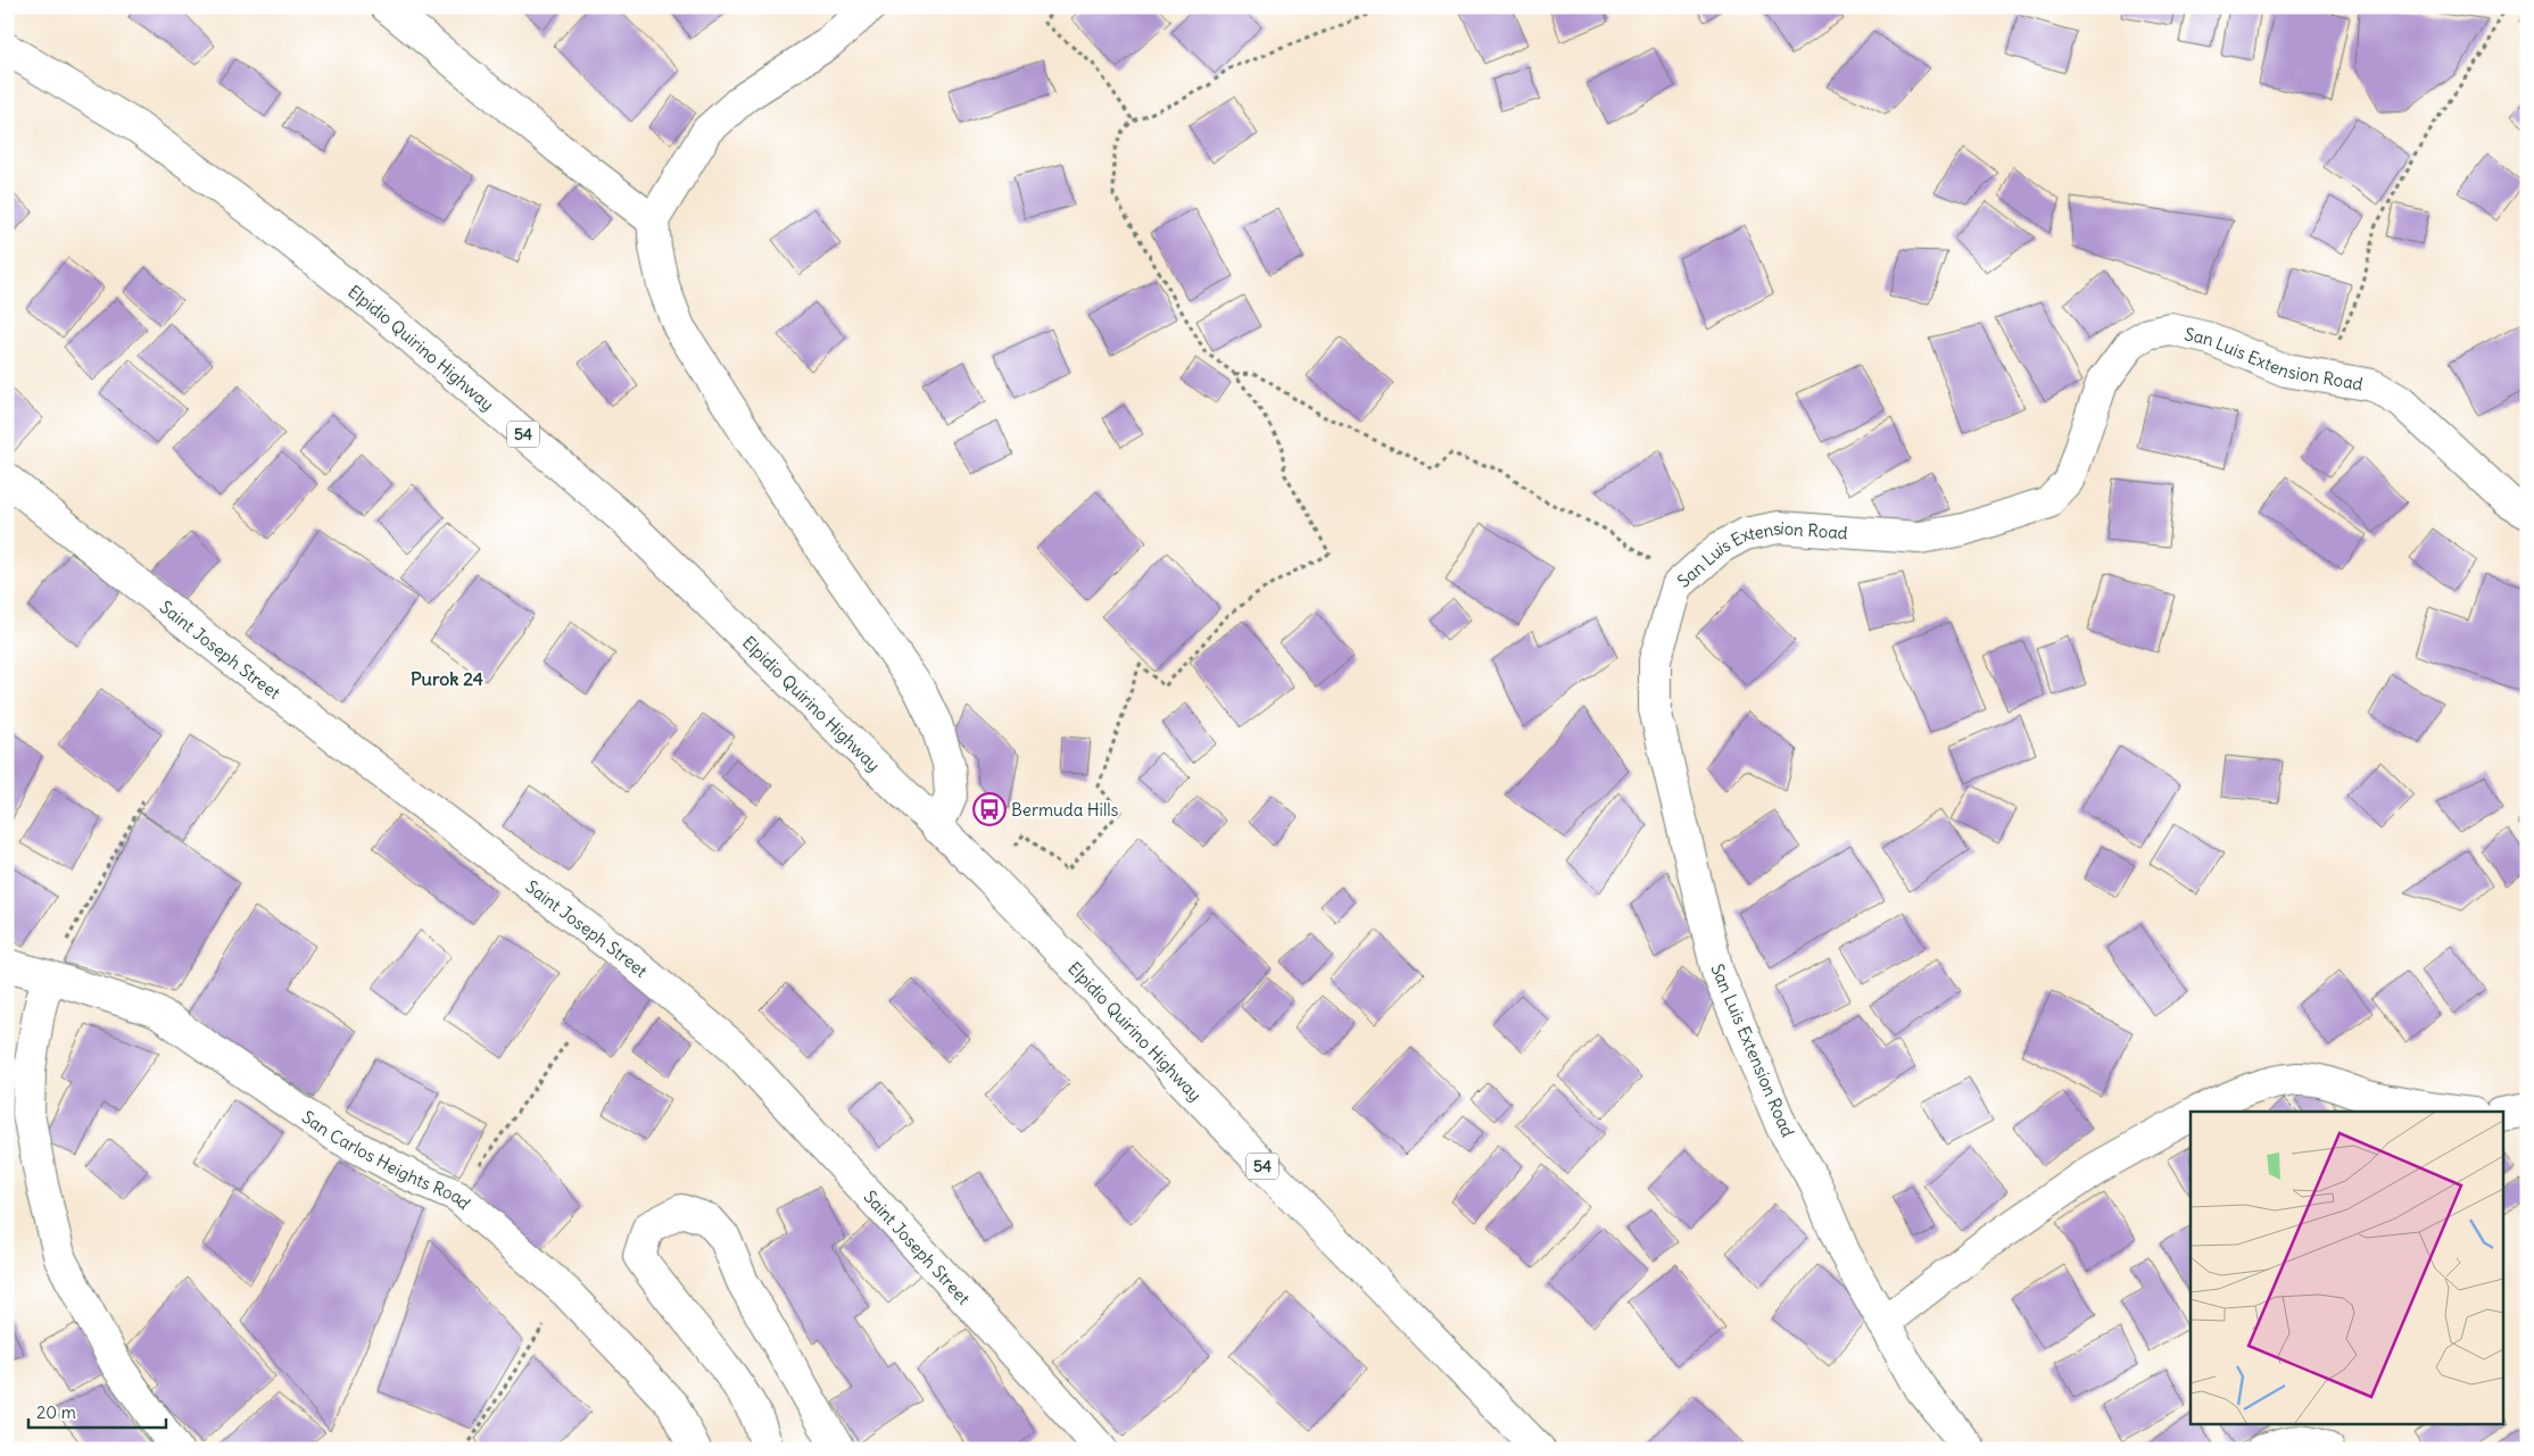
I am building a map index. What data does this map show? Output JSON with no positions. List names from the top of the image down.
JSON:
{
  "streets": {
    "main road": [
      "Elpidio Quirino Highway",
      "San Luis Extension Road",
      "54",
      "Saint Joseph Street",
      "San Carlos Heights Road"
    ]
  },
  "districts": ["Purok 24"],
  "places": {
    "bus stop": ["Bermuda Hills"]
  },
  "scale_bar": "20 m"
}
